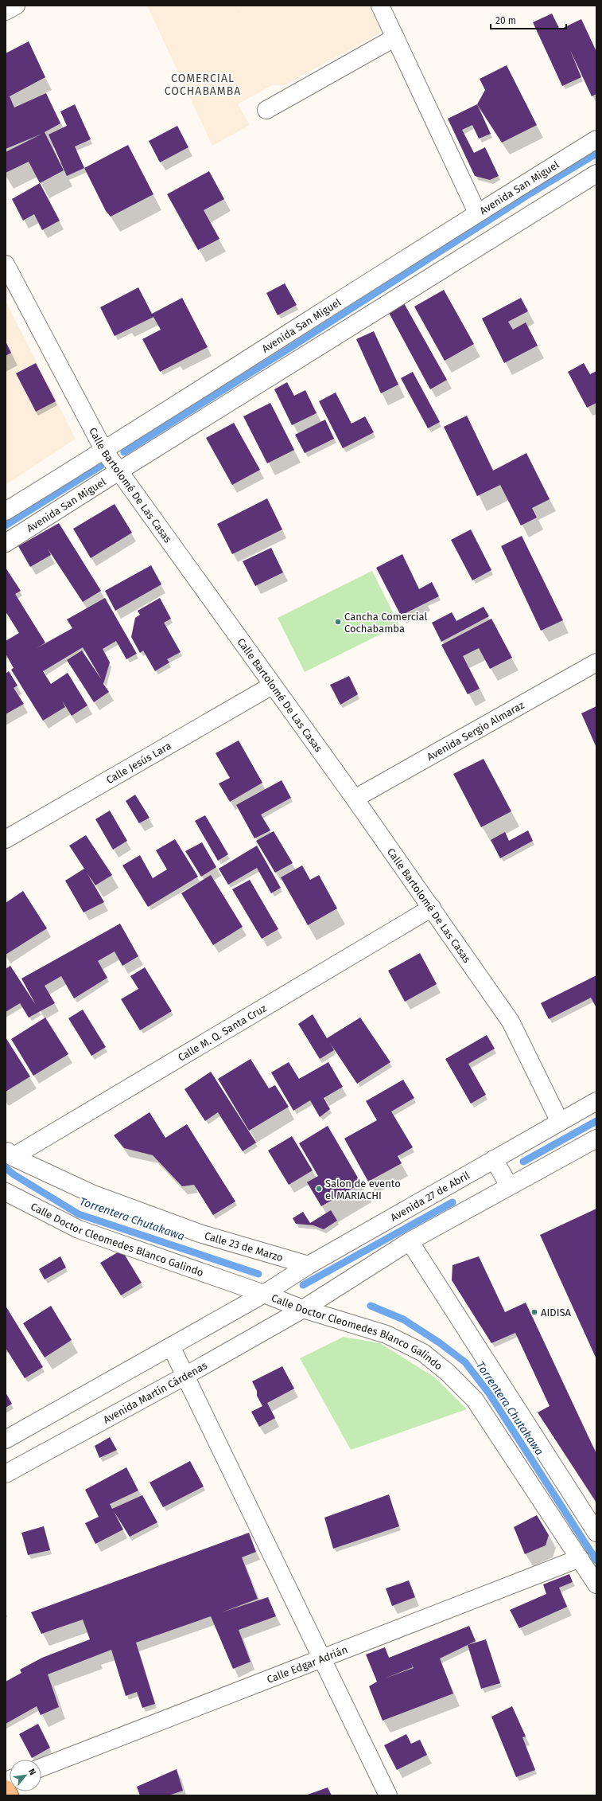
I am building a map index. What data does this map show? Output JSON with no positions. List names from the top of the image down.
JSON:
{
  "streets": {
    "street": [
      "Avenida San Miguel",
      "Calle Bartolomé De Las Casas",
      "Avenida Sergio Almaraz",
      "Calle Jesús Lara",
      "Calle M. Q. Santa Cruz",
      "Avenida 27 de Abril",
      "Calle Doctor Cleomedes Blanco Galindo",
      "Calle 23 de Marzo",
      "Avenida Martín Cárdenas",
      "Calle Edgar Adrián"
    ]
  },
  "crossings": [
    ["Avenida San Miguel", "Calle Bartolomé De Las Casas"],
    ["Calle Bartolomé De Las Casas", "Avenida Sergio Almaraz"],
    ["Calle Bartolomé De Las Casas", "Calle Jesús Lara"],
    ["Calle Bartolomé De Las Casas", "Calle M. Q. Santa Cruz"],
    ["Calle Bartolomé De Las Casas", "Avenida 27 de Abril"],
    ["Calle M. Q. Santa Cruz", "Calle 23 de Marzo"],
    ["Avenida 27 de Abril", "Calle Doctor Cleomedes Blanco Galindo"],
    ["Avenida 27 de Abril", "Calle 23 de Marzo"],
    ["Calle Doctor Cleomedes Blanco Galindo", "Avenida Martín Cárdenas"],
    ["Calle Doctor Cleomedes Blanco Galindo", "Calle Edgar Adrián"]
  ],
  "districts": ["COMERCIAL COCHABAMBA"],
  "water": ["Torrentera Chutakawa"],
  "places": ["Cancha Comercial Cochabamba", "Salon de evento el MARIACHI", "AIDISA"],
  "scale_bar": "20 m",
  "north": "top right"
}
